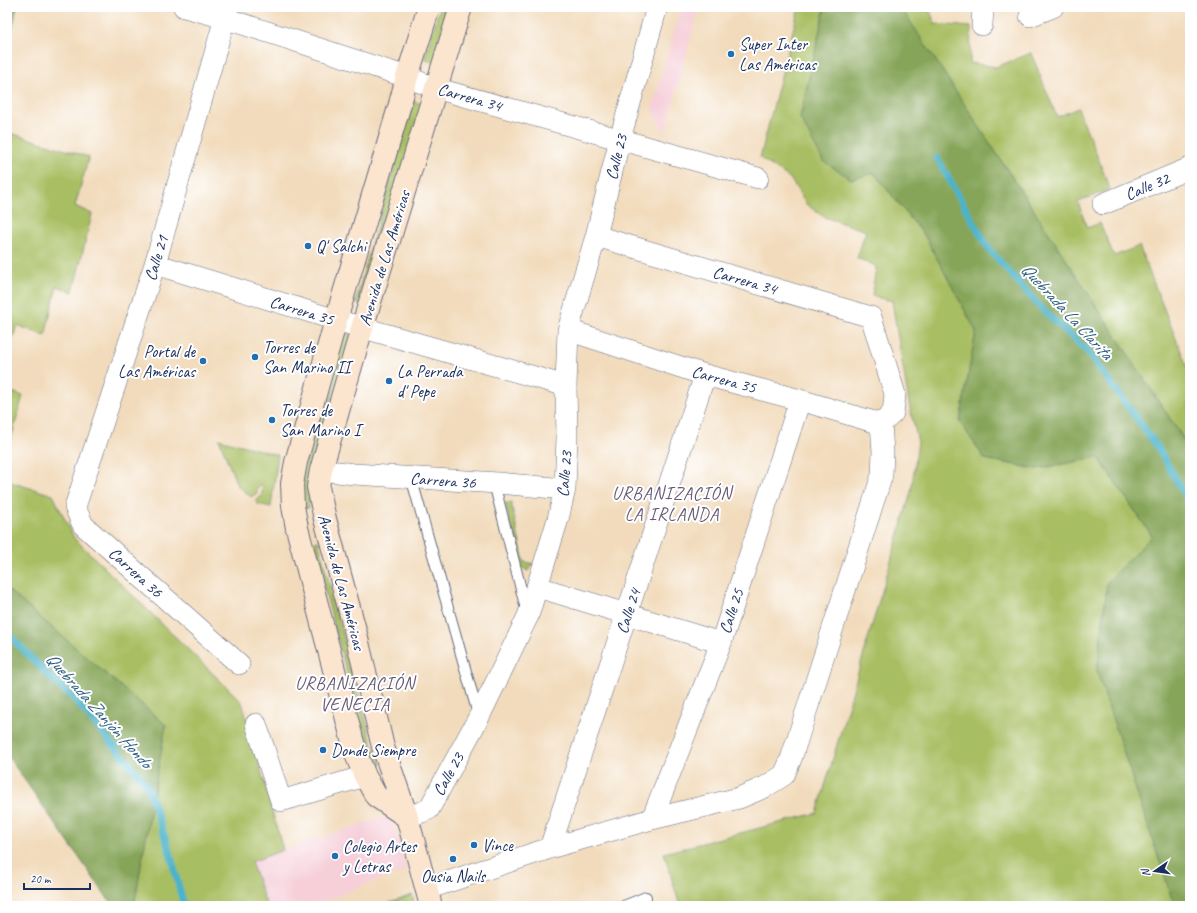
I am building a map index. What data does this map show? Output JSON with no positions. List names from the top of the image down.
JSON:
{
  "streets": {
    "main road": ["Avenida de Las Américas"],
    "street": [
      "Carrera 34",
      "Calle 23",
      "Calle 32",
      "Calle 21",
      "Carrera 35",
      "Carrera 36",
      "Calle 24",
      "Calle 25"
    ]
  },
  "crossings": [
    ["Carrera 34", "Calle 23"],
    ["Carrera 34", "Calle 21"],
    ["Carrera 34", "Avenida de Las Américas"],
    ["Carrera 34", "Carrera 35"],
    ["Calle 23", "Avenida de Las Américas"],
    ["Calle 23", "Carrera 35"],
    ["Calle 23", "Carrera 36"],
    ["Calle 21", "Carrera 35"],
    ["Calle 21", "Carrera 36"],
    ["Avenida de Las Américas", "Carrera 35"],
    ["Avenida de Las Américas", "Carrera 36"],
    ["Carrera 35", "Calle 24"],
    ["Carrera 35", "Calle 25"]
  ],
  "districts": ["URBANIZACIÓN LA IRLANDA", "URBANIZACIÓN VENECIA"],
  "water": ["Quebrada La Clarita", "Quebrada Zanjón Hondo"],
  "places": [
    "Super Inter Las Américas",
    "Q' Salchi",
    "Torres de San Marino II",
    "Portal de Las Américas",
    "La Perrada d' Pepe",
    "Torres de San Marino I",
    "Donde Siempre",
    "Vince",
    "Colegio Artes y Letras",
    "Ousia Nails"
  ],
  "scale_bar": "20 m",
  "north": "left"
}
